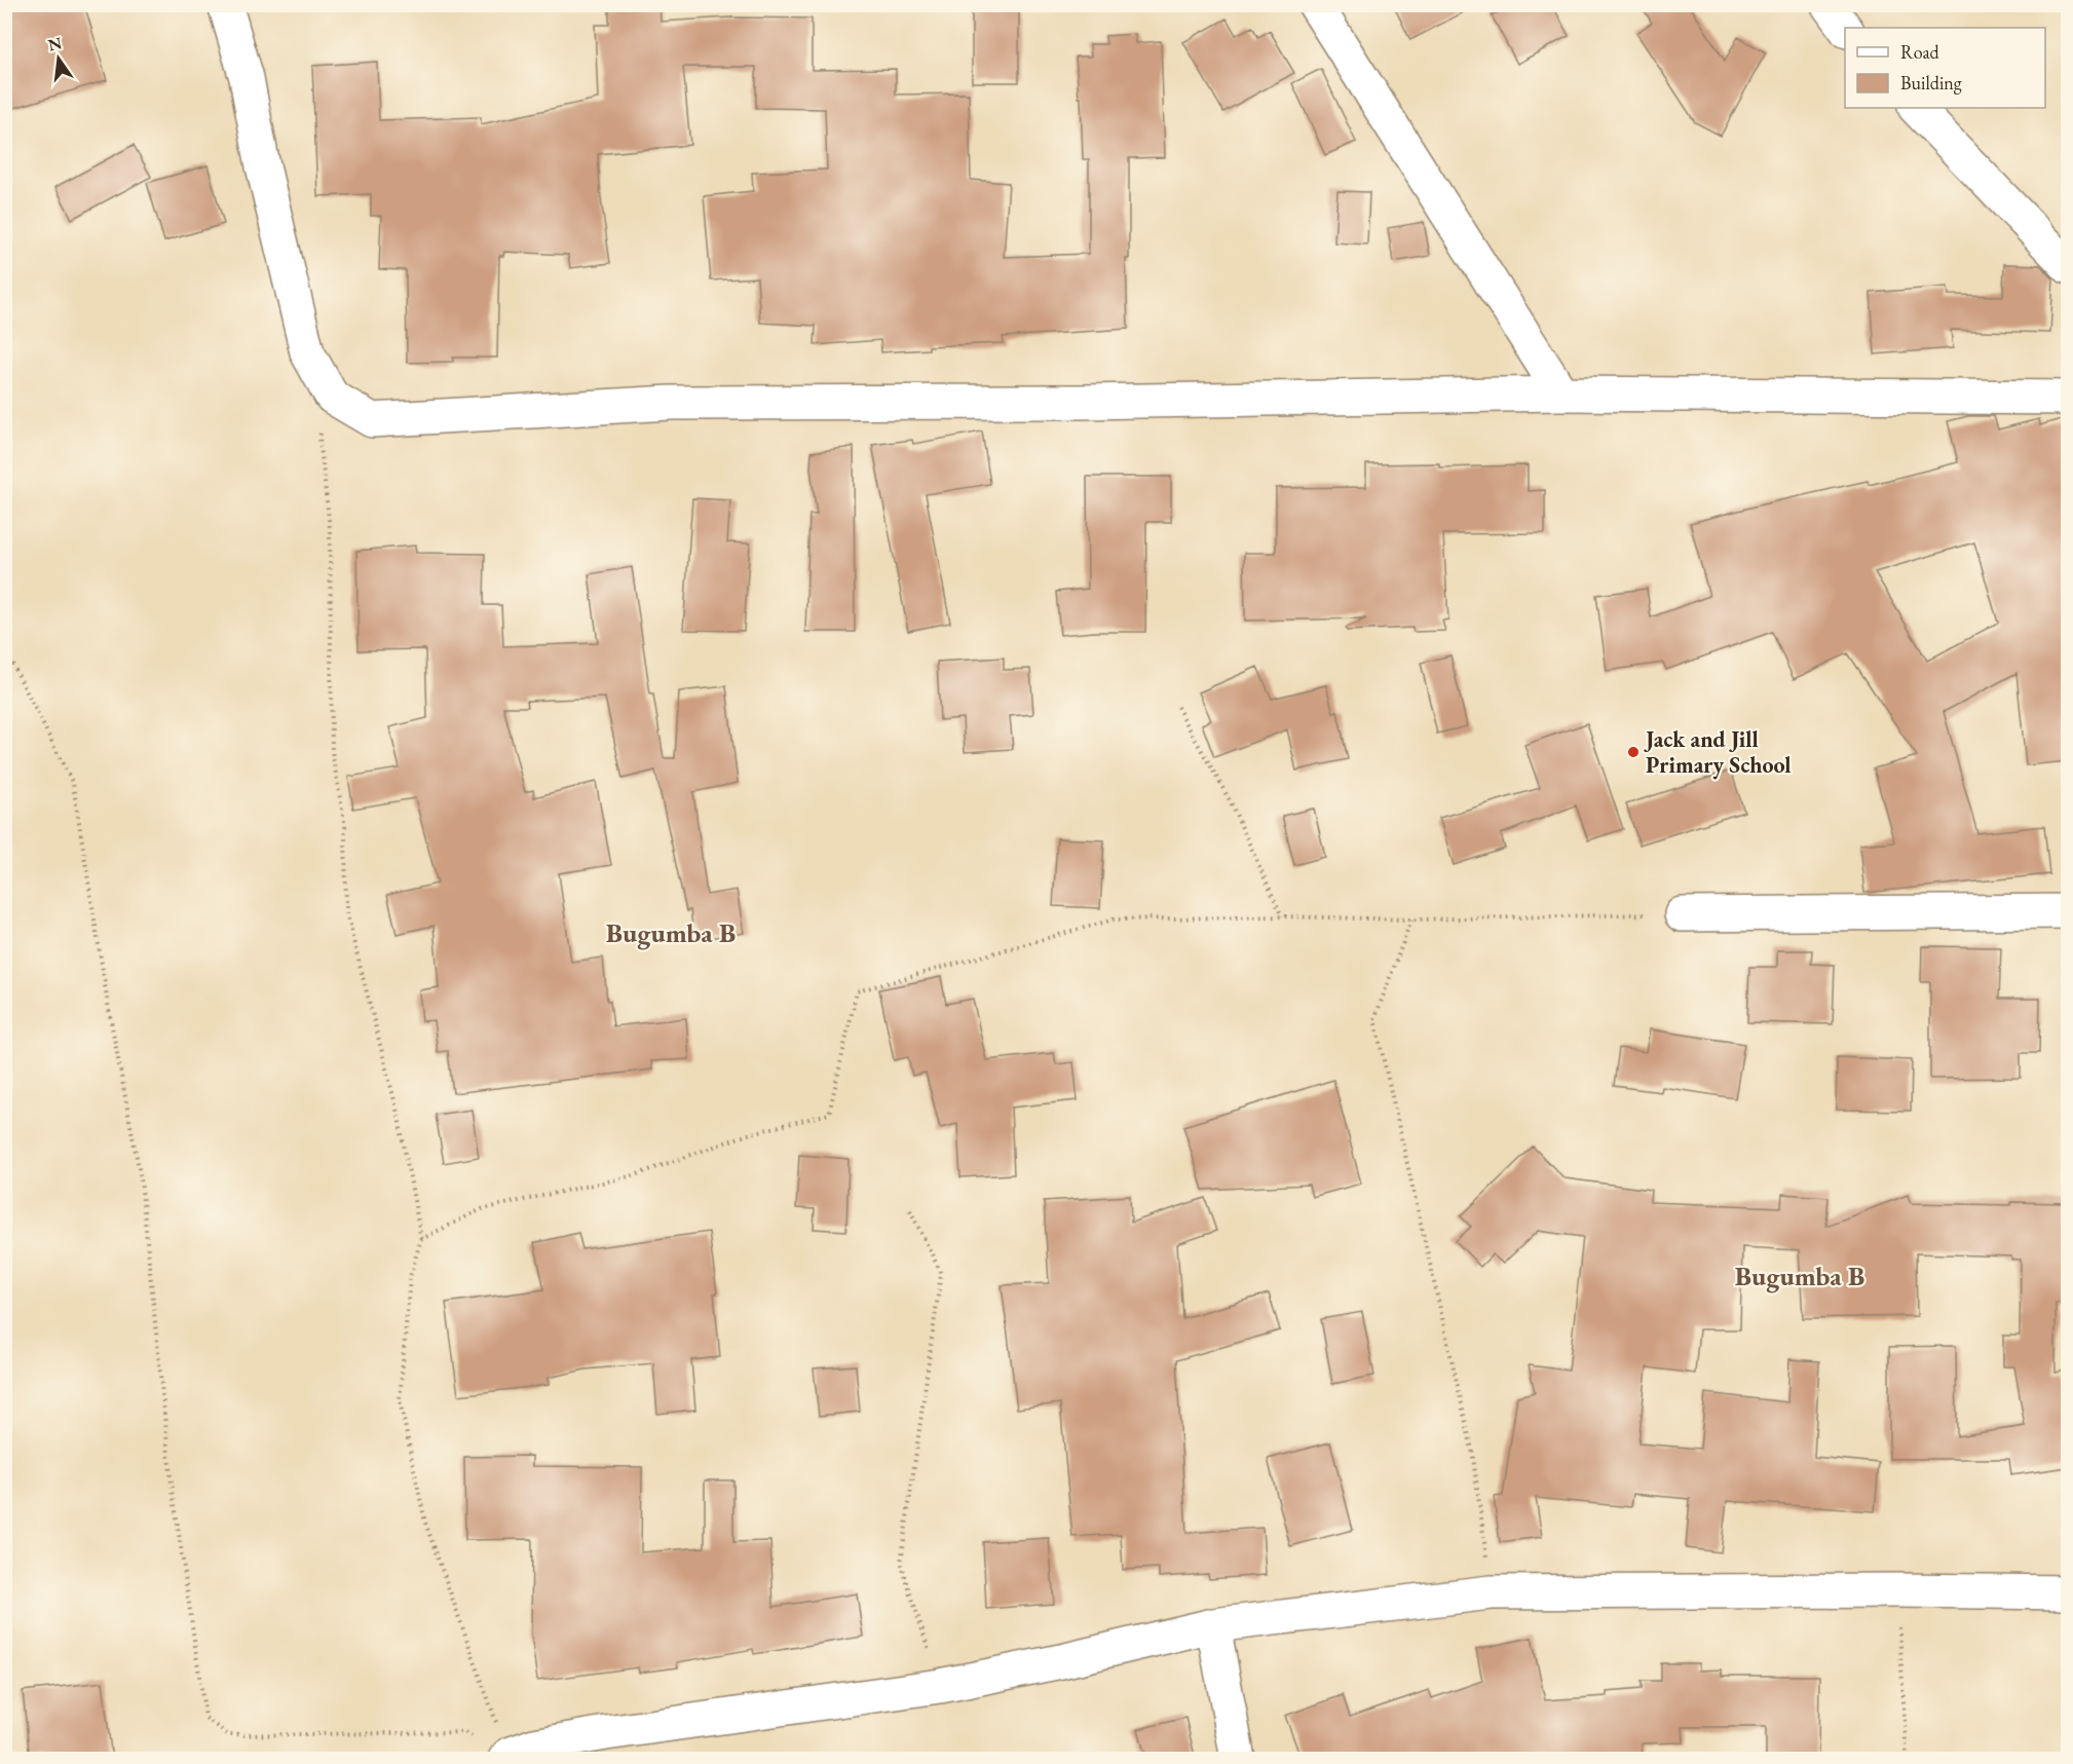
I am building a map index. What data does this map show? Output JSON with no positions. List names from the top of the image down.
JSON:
{
  "districts": ["Bugumba B", "Bugumba B"],
  "places": ["Jack and Jill Primary School"],
  "legend": ["Road", "Building"],
  "north": "top"
}
